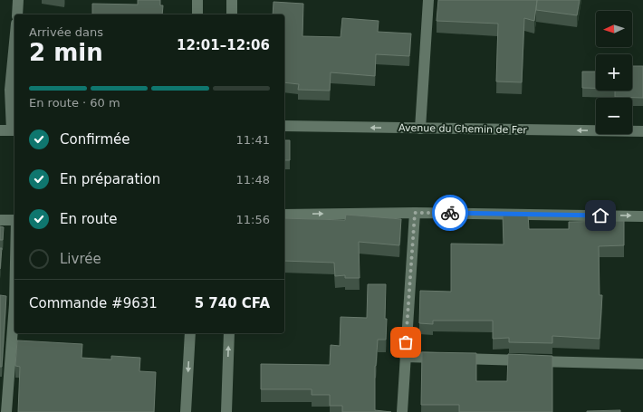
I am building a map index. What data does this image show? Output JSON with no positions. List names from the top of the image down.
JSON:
{
  "streets": {
    "street": ["Avenue du Chemin de Fer"]
  },
  "north": "left",
  "page": {
    "map_buttons": ["+", "−"],
    "heading": ["2 min", "Arrivée dans", "12:01–12:06"],
    "panel": ["Commande #9631", "5 740 CFA"],
    "bar": "En route · 60 m",
    "list": [
      ["Confirmée", "11:41"],
      ["En préparation", "11:48"],
      ["En route", "11:56"],
      "Livrée"
    ]
  }
}
